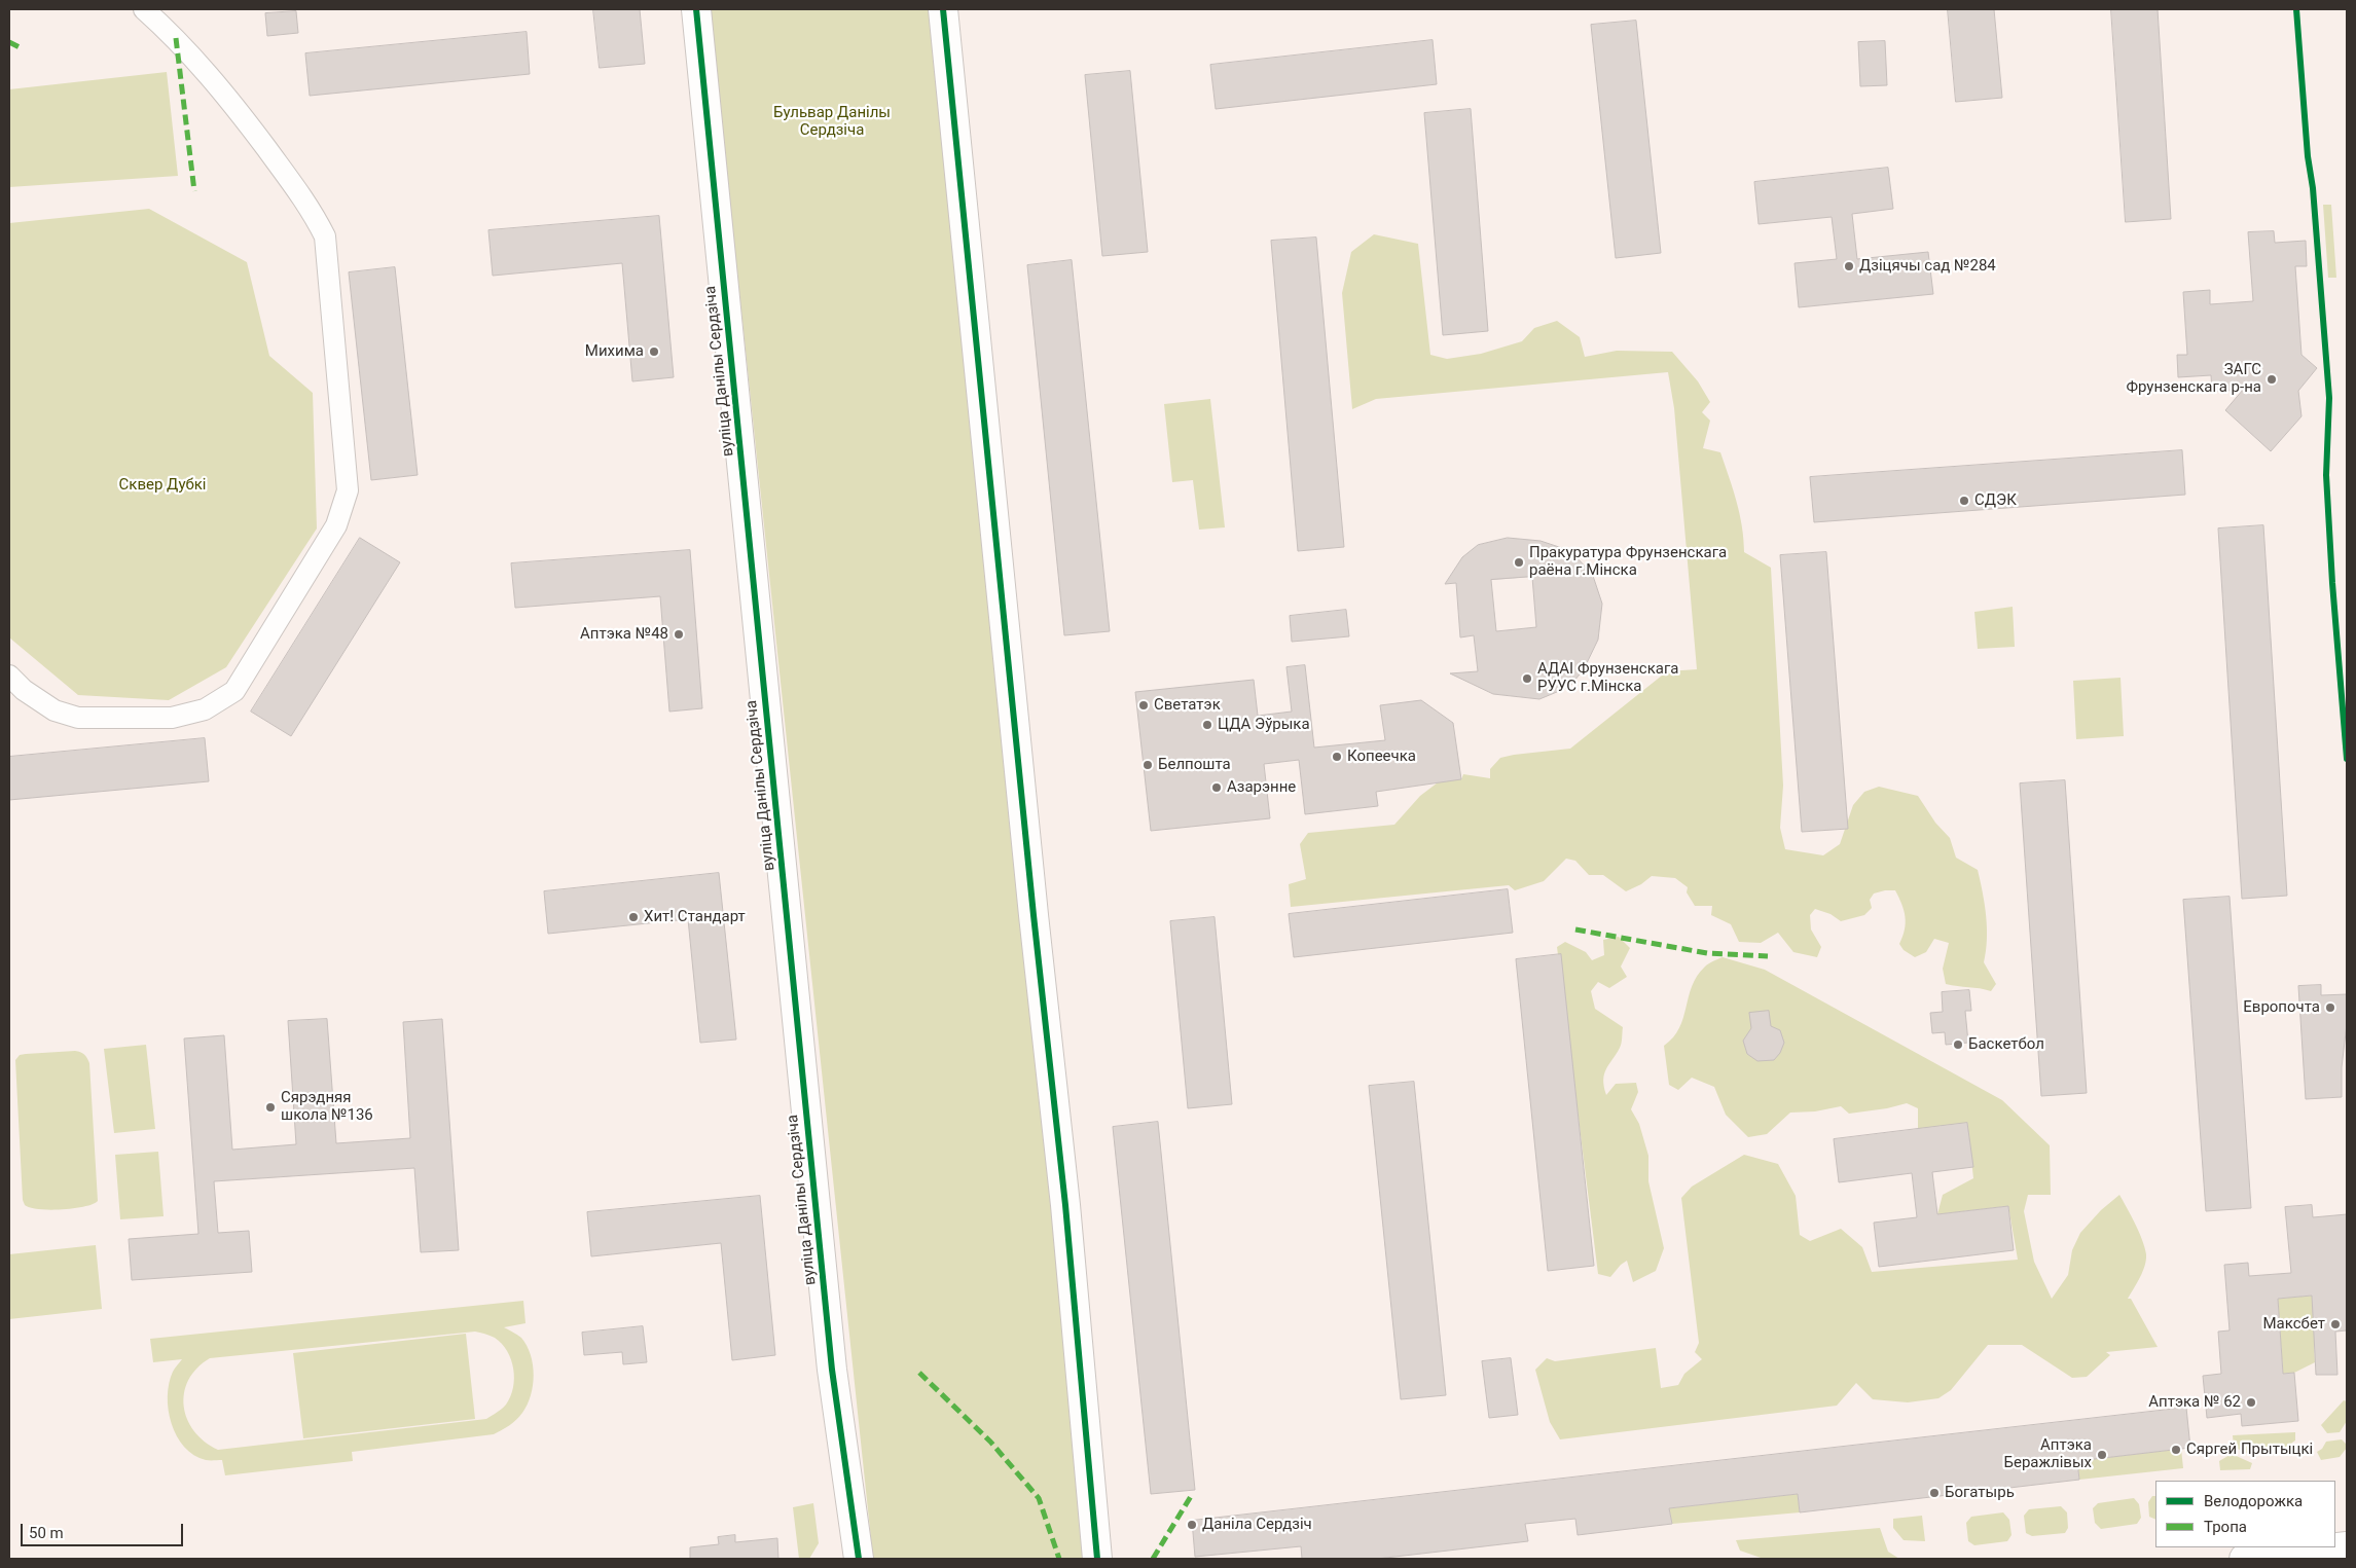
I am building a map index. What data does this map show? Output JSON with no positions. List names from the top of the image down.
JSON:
{
  "streets": {
    "street": ["вуліца Данілы Сердзіча"]
  },
  "parks": ["Бульвар Данілы Сердзіча", "Сквер Дубкі"],
  "places": [
    "Дзіцячы сад №284",
    "Михима",
    "ЗАГС Фрунзенскага р-на",
    "СДЭК",
    "Пракуратура Фрунзенскага раёна г.Мінска",
    "Аптэка №48",
    "АДАІ Фрунзенскага РУУС г.Мінска",
    "Светатэк",
    "ЦДА Эўрыка",
    "Копеечка",
    "Белпошта",
    "Азарэнне",
    "Хит! Стандарт",
    "Европочта",
    "Баскетбол",
    "Сярэдняя школа №136",
    "Максбет",
    "Аптэка № 62",
    "Сяргей Прытыцкі",
    "Аптэка Беражлівых",
    "Богатырь",
    "Даніла Сердзіч"
  ],
  "legend": ["Велодорожка", "Тропа"],
  "scale_bar": "50 m"
}
